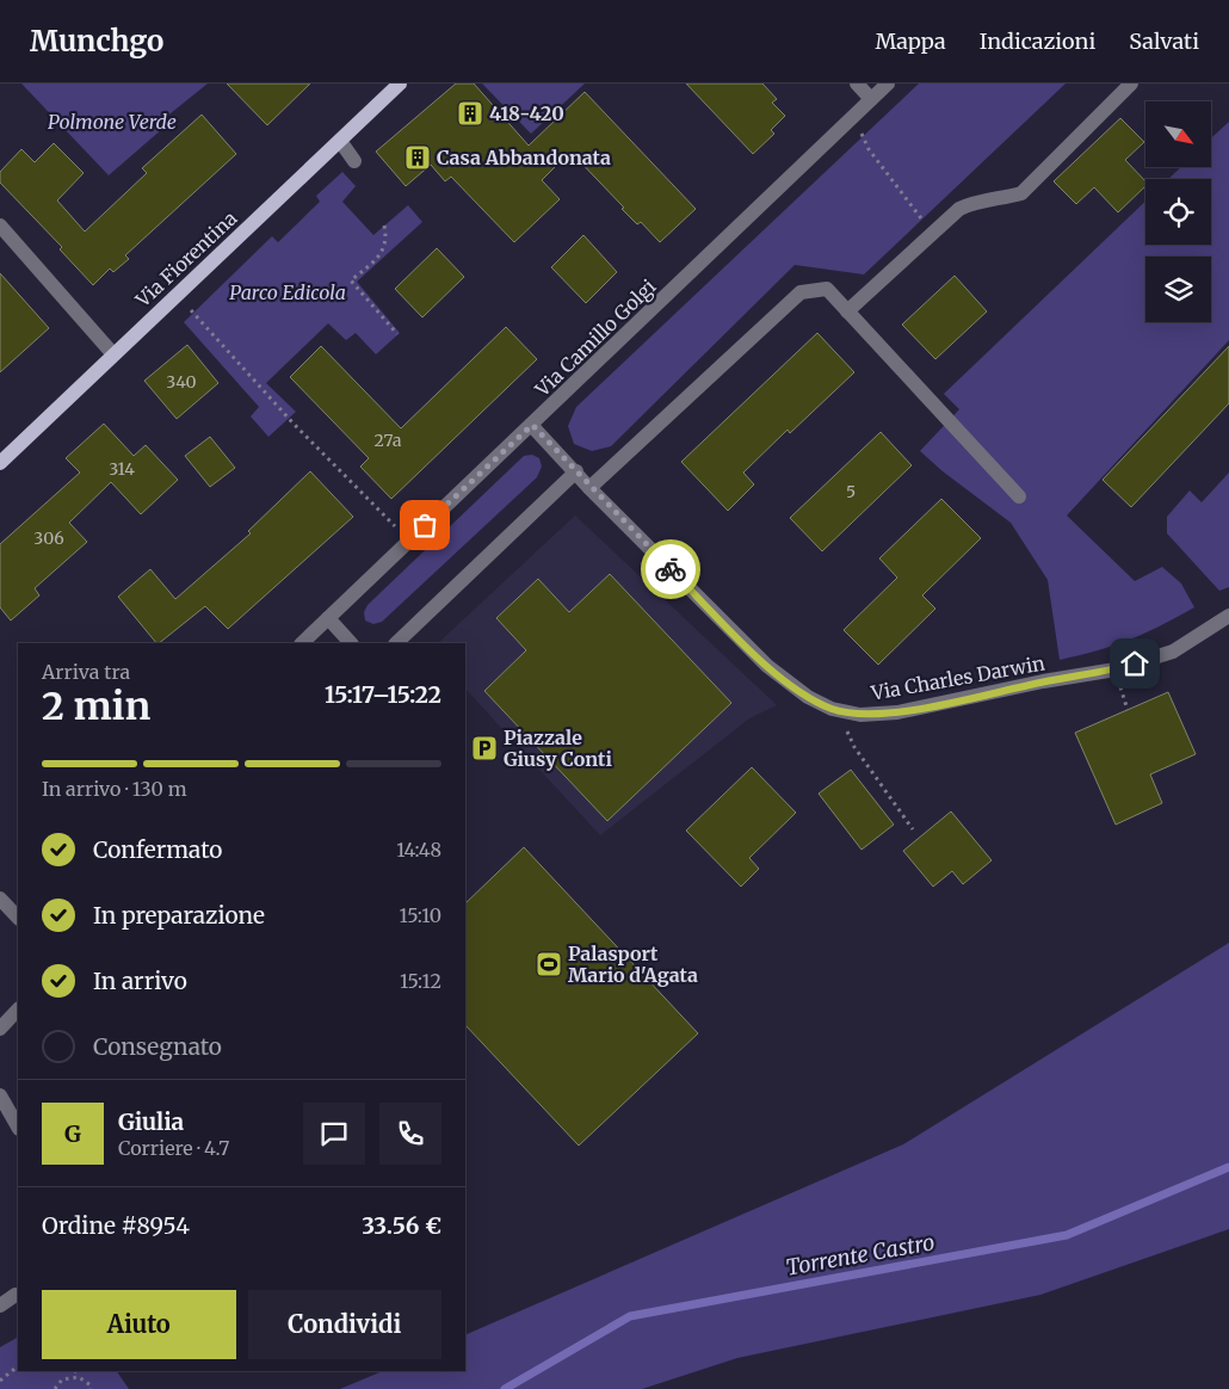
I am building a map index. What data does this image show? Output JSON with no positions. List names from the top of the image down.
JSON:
{
  "streets": {
    "main road": ["Via Fiorentina"],
    "street": ["Via Camillo Golgi", "Via Charles Darwin"]
  },
  "crossings": [
    ["Via Camillo Golgi", "Via Charles Darwin"]
  ],
  "water": ["Torrente Castro"],
  "parks": ["Polmone Verde", "Parco Edicola"],
  "places": {
    "building": ["418-420", "Casa Abbandonata"],
    "parking": ["Piazzale Giusy Conti"],
    "sports": ["Palasport Mario d'Agata"]
  },
  "house_numbers": [
    "340",
    "27a",
    "314",
    "5",
    "306"
  ],
  "north": "bottom right",
  "page": {
    "header": "Munchgo",
    "nav": ["Mappa", "Indicazioni", "Salvati"],
    "heading": ["2 min", "Arriva tra", "15:17–15:22"],
    "panel": [
      "Giulia",
      "Corriere · 4.7",
      "Ordine #8954",
      "33.56 €"
    ],
    "bar": "In arrivo · 130 m",
    "list": [
      ["Confermato", "14:48"],
      ["In preparazione", "15:10"],
      ["In arrivo", "15:12"],
      "Consegnato"
    ],
    "round": "G",
    "buttons": ["Aiuto", "Condividi"]
  }
}
